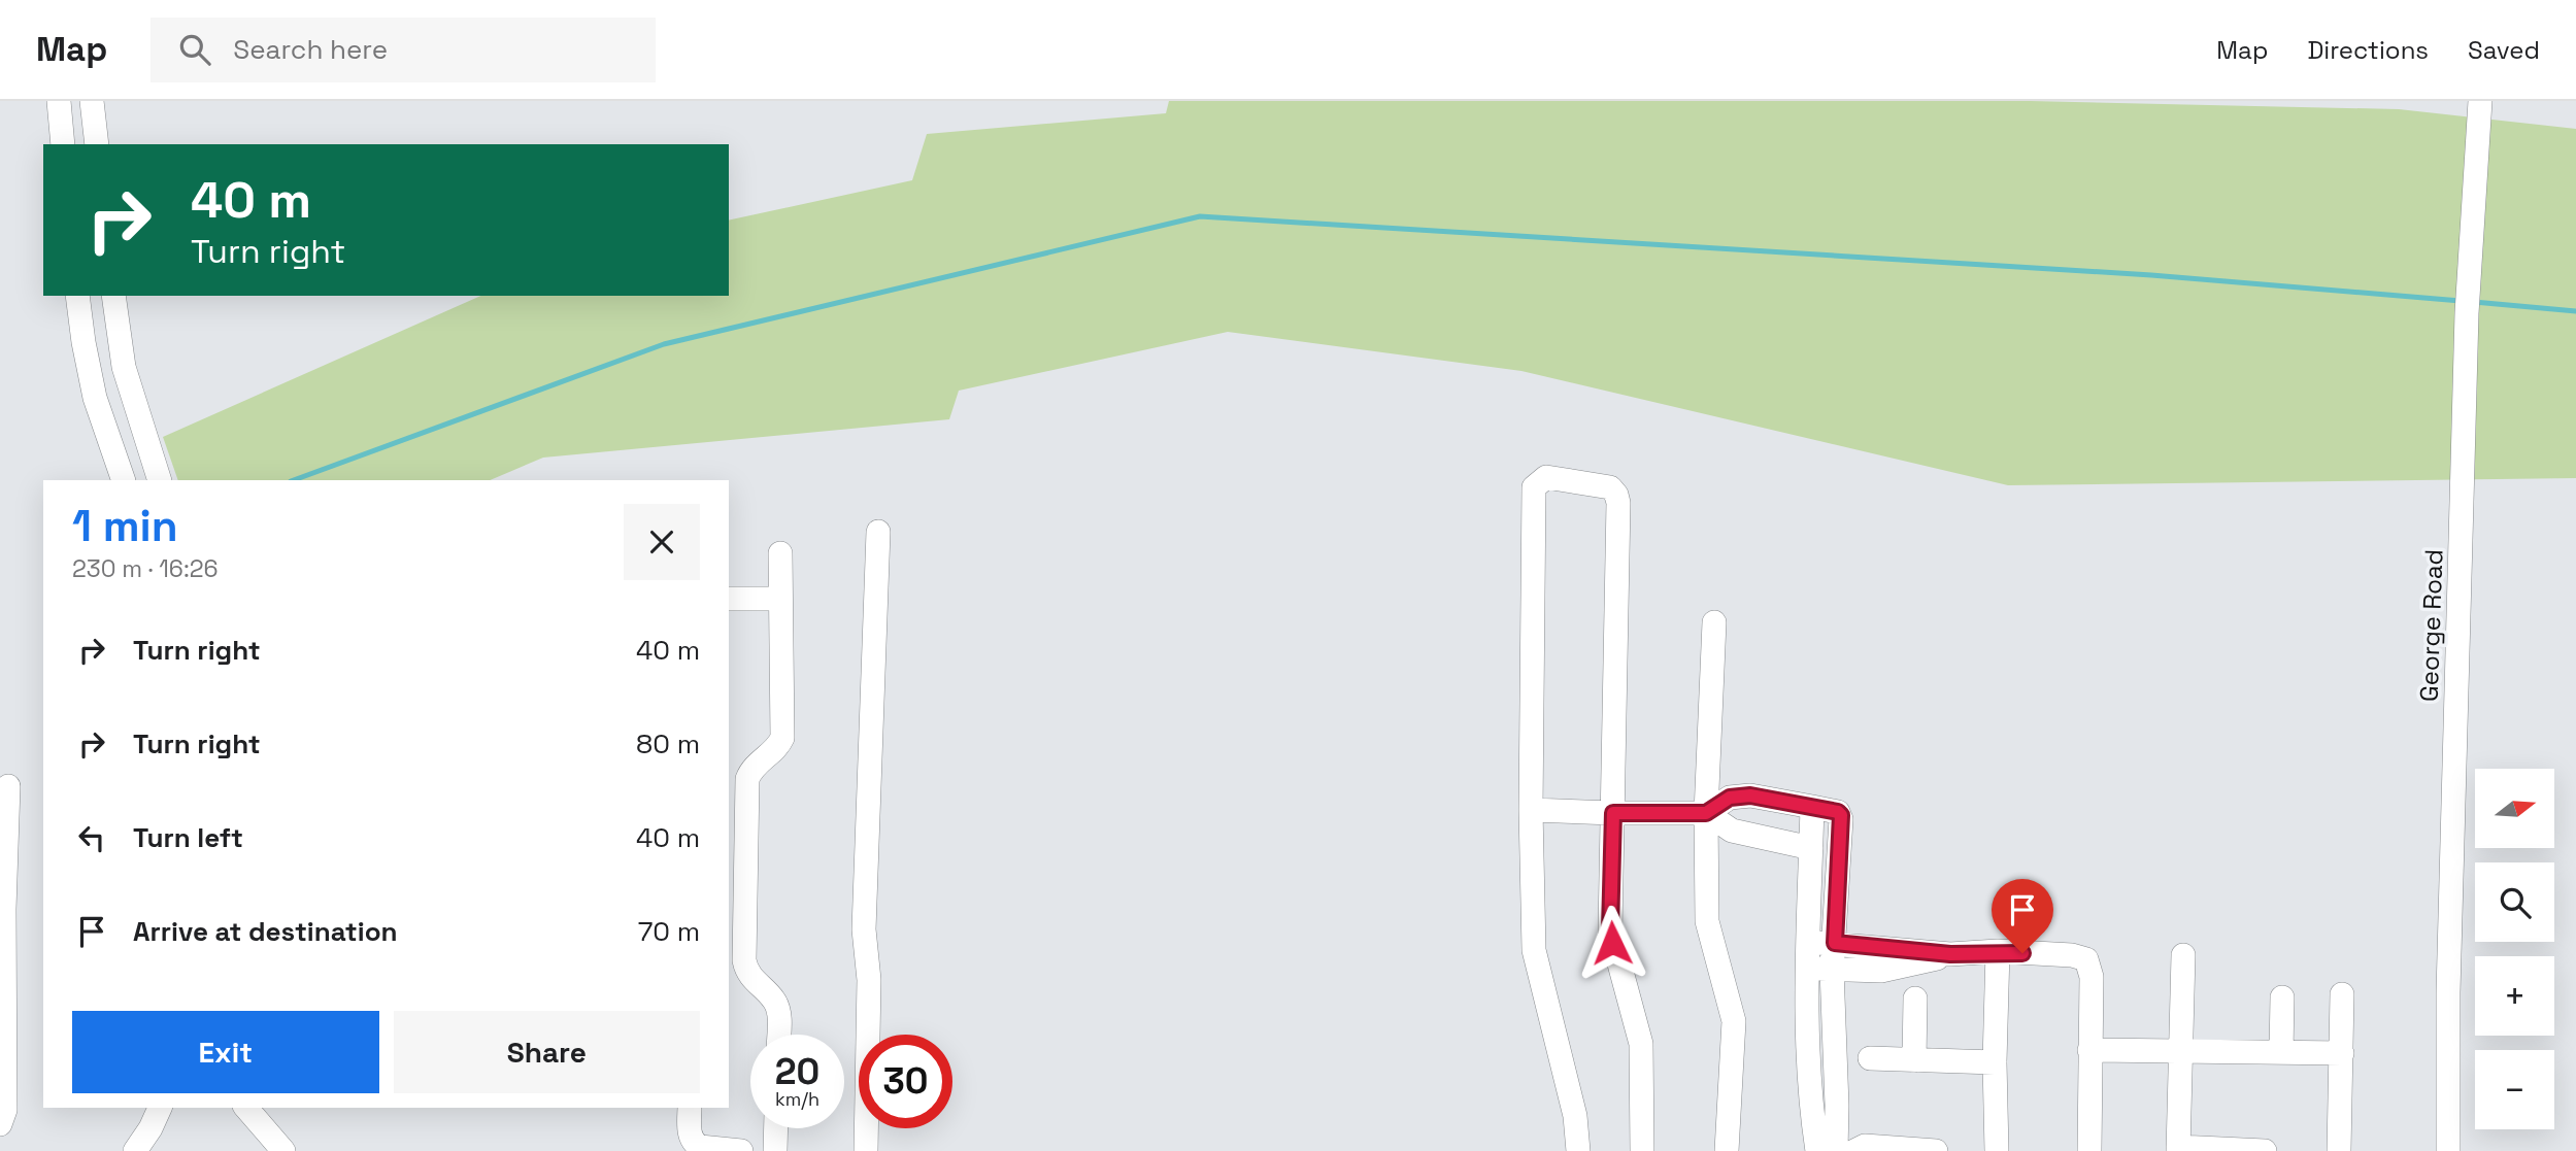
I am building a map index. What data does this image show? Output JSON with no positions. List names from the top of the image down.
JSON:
{
  "streets": {
    "street": ["George Road"]
  },
  "north": "right",
  "page": {
    "header": "Map",
    "search": "Search here",
    "nav": ["Map", "Directions", "Saved"],
    "turn": ["40 m", "Turn right"],
    "heading": ["1 min", "230 m · 16:26"],
    "list": [
      {
        "name": "Turn right",
        "value": "40 m"
      },
      {
        "name": "Turn right",
        "value": "80 m"
      },
      {
        "name": "Turn left",
        "value": "40 m"
      },
      {
        "name": "Arrive at destination",
        "value": "70 m"
      }
    ],
    "map_buttons": ["+", "−"],
    "buttons": ["Exit", "Share"],
    "speed": "20 km/h",
    "limit": "30"
  }
}
